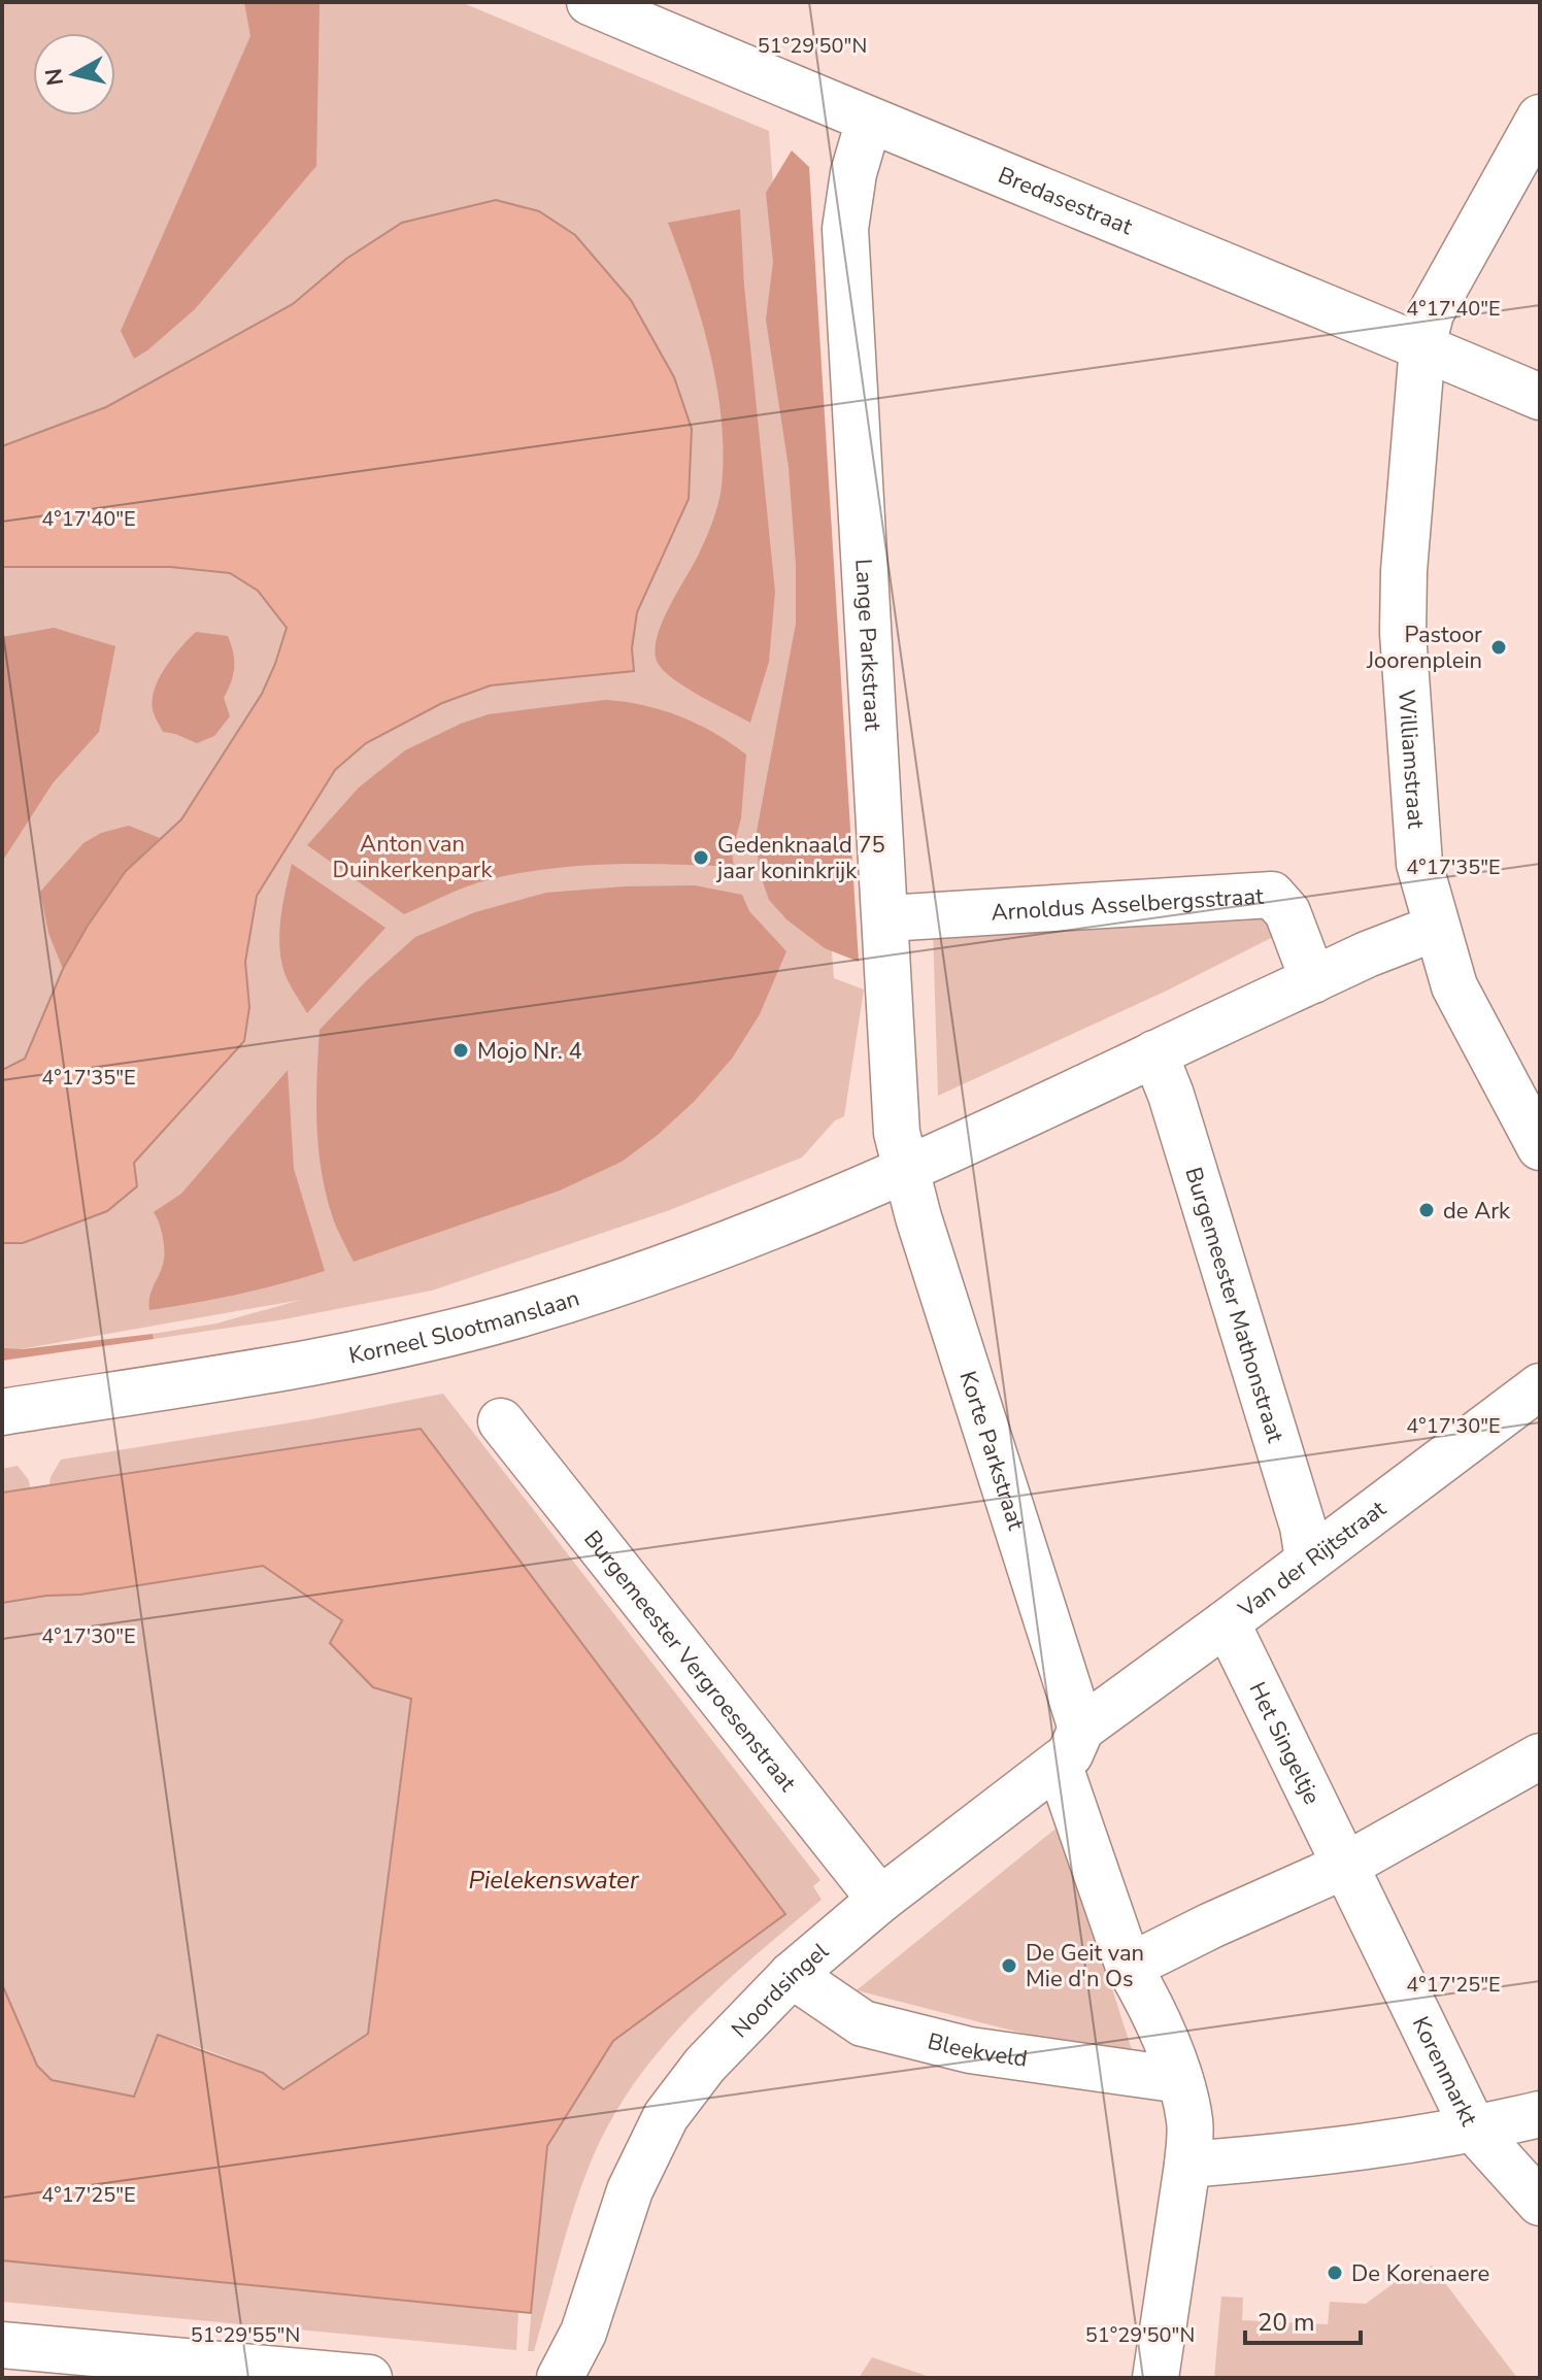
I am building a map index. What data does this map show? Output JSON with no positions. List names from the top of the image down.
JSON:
{
  "streets": {
    "street": [
      "Bredasestraat",
      "Lange Parkstraat",
      "Williamstraat",
      "Arnoldus Asselbergsstraat",
      "Burgemeester Mathonstraat",
      "Korneel Slootmanslaan",
      "Korte Parkstraat",
      "Van der Rijtstraat",
      "Burgemeester Vergroesenstraat",
      "Het Singeltje",
      "Noordsingel",
      "Bleekveld",
      "Korenmarkt"
    ]
  },
  "crossings": [
    ["Bredasestraat", "Lange Parkstraat"],
    ["Bredasestraat", "Williamstraat"],
    ["Lange Parkstraat", "Arnoldus Asselbergsstraat"],
    ["Lange Parkstraat", "Korneel Slootmanslaan"],
    ["Lange Parkstraat", "Korte Parkstraat"],
    ["Burgemeester Mathonstraat", "Van der Rijtstraat"],
    ["Korneel Slootmanslaan", "Korte Parkstraat"],
    ["Korte Parkstraat", "Van der Rijtstraat"],
    ["Korte Parkstraat", "Noordsingel"],
    ["Van der Rijtstraat", "Het Singeltje"],
    ["Van der Rijtstraat", "Noordsingel"],
    ["Burgemeester Vergroesenstraat", "Noordsingel"],
    ["Het Singeltje", "Korenmarkt"],
    ["Noordsingel", "Bleekveld"]
  ],
  "water": ["Pielekenswater"],
  "parks": ["Anton van Duinkerkenpark"],
  "places": [
    "Pastoor Joorenplein",
    "Gedenknaald 75 jaar koninkrijk",
    "Mojo Nr. 4",
    "de Ark",
    "De Geit van Mie d'n Os",
    "De Korenaere"
  ],
  "scale_bar": "20 m",
  "north": "left",
  "coordinates": [
    "51°29'50\"N",
    "4°17'40\"E",
    "4°17'35\"E",
    "4°17'30\"E",
    "4°17'25\"E",
    "51°29'55\"N"
  ]
}
